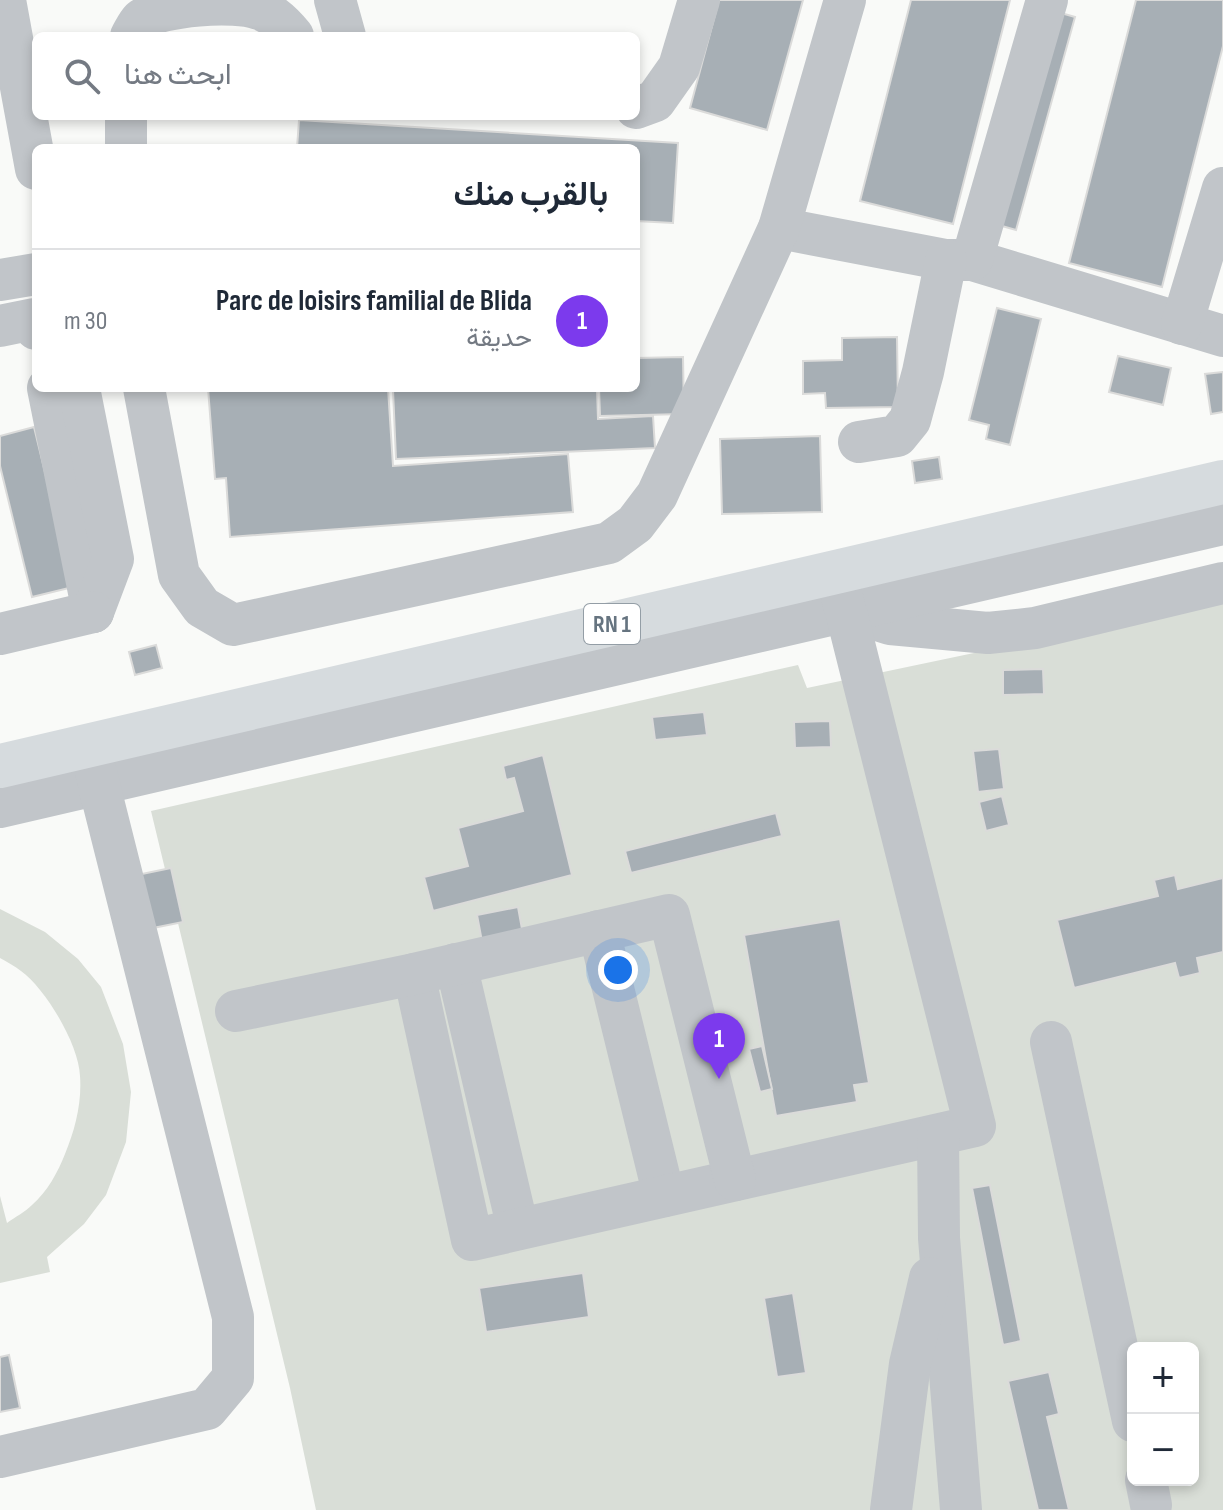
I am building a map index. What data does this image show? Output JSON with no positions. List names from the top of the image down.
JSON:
{
  "streets": {
    "main road": ["RN 1"]
  },
  "page": {
    "search": "ابحث هنا",
    "heading": "بالقرب منك",
    "list": [
      {
        "mark": "1",
        "name": "Parc de loisirs familial de Blida",
        "note": "حديقة",
        "value": "30 m"
      }
    ],
    "pins": "1",
    "map_buttons": ["+", "−"]
  }
}
